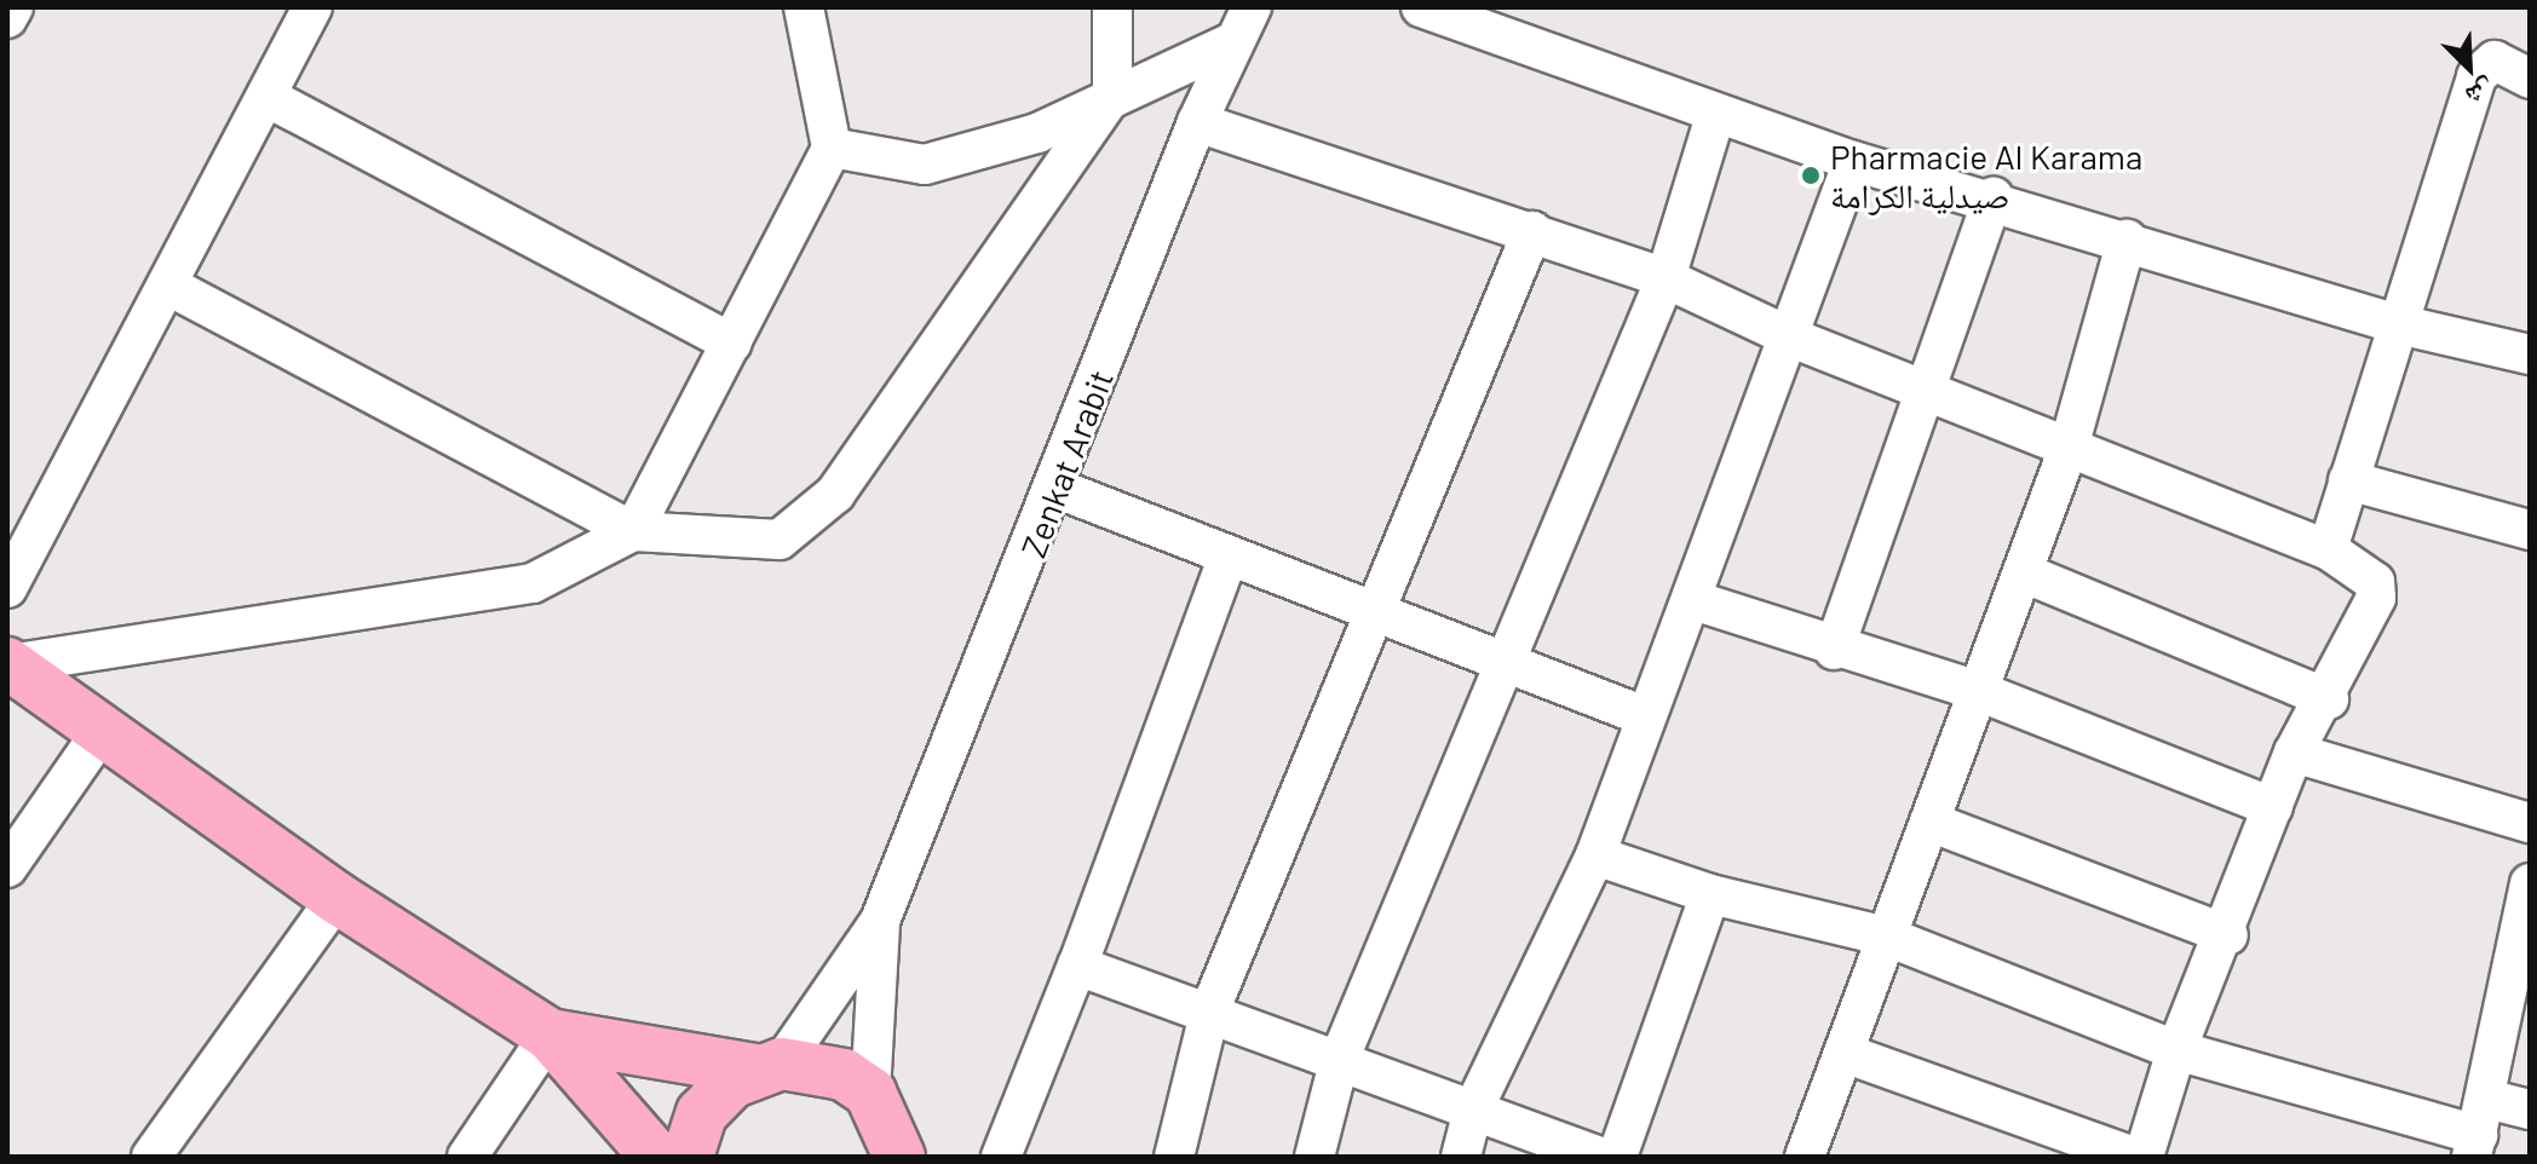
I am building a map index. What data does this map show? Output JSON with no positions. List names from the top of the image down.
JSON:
{
  "streets": {
    "street": ["Zenkat Arabit"]
  },
  "places": ["Pharmacie Al Karama صيدلية الكرامة"],
  "north": "bottom right"
}
